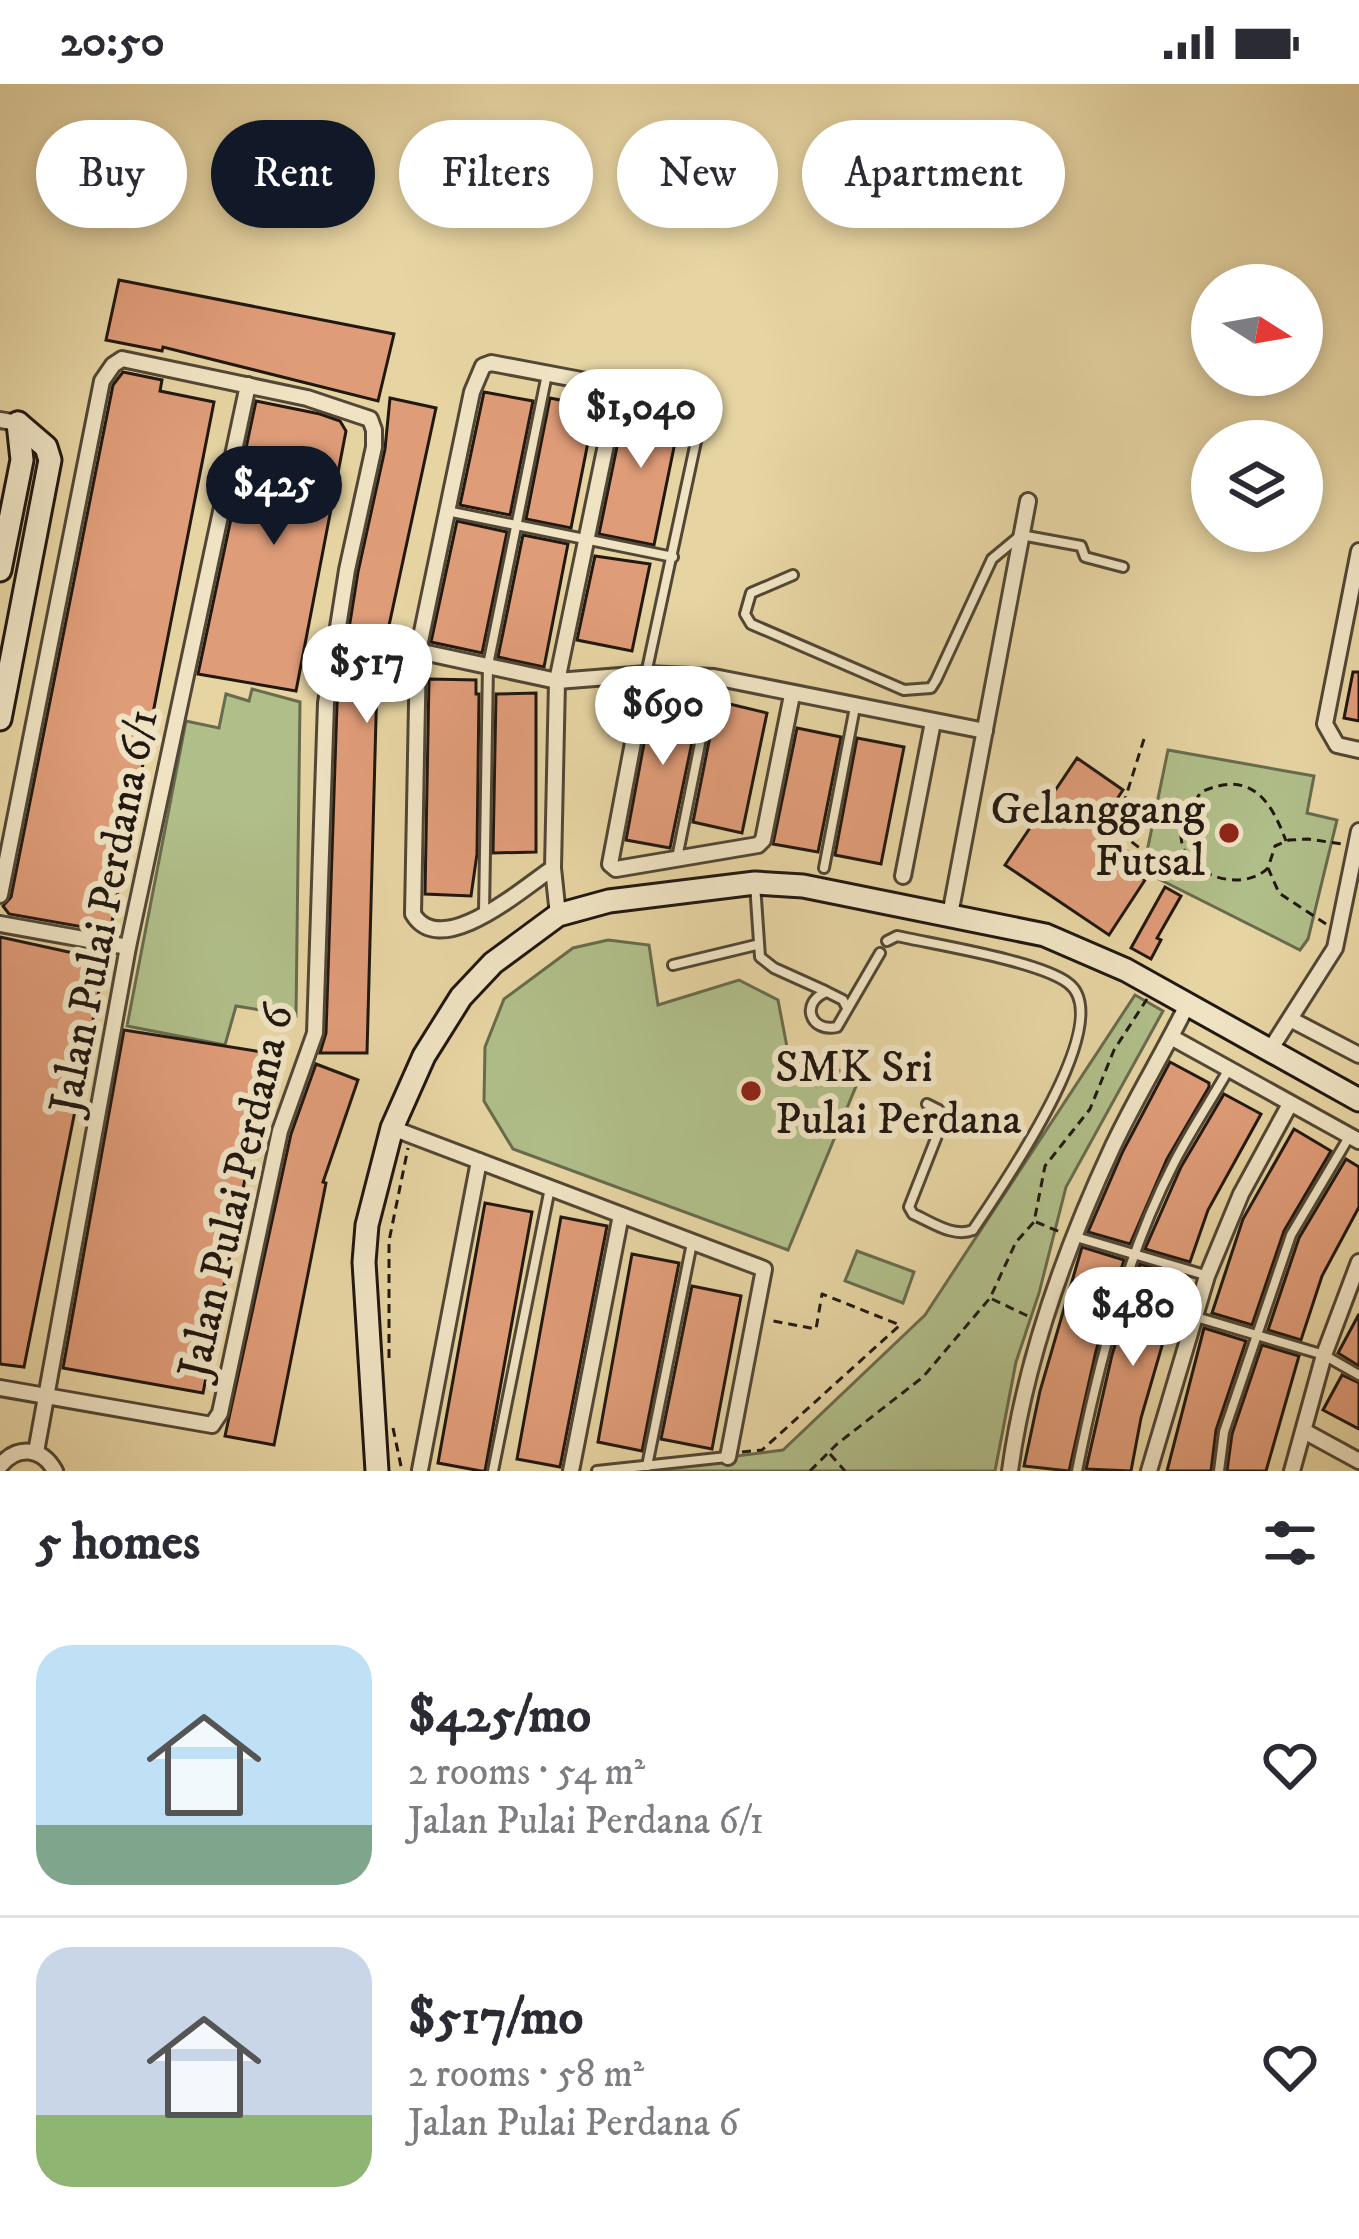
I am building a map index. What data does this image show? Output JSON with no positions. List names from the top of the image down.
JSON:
{
  "streets": {
    "street": ["Jalan Pulai Perdana 6/1", "Jalan Pulai Perdana 6"]
  },
  "crossings": [
    ["Jalan Pulai Perdana 6/1", "Jalan Pulai Perdana 6"]
  ],
  "places": ["Gelanggang Futsal", "SMK Sri Pulai Perdana"],
  "north": "right",
  "page": {
    "status": "20:50",
    "chip": [
      "Buy",
      "Rent",
      "Filters",
      "New",
      "Apartment"
    ],
    "price": [
      "$1,040",
      "$425",
      "$517",
      "$690",
      "$480"
    ],
    "heading": "5 homes",
    "list": [
      {
        "name": "$425/mo",
        "note": "2 rooms · 54 m² · Jalan Pulai Perdana 6/1"
      },
      {
        "name": "$517/mo",
        "note": "2 rooms · 58 m² · Jalan Pulai Perdana 6"
      }
    ]
  }
}
